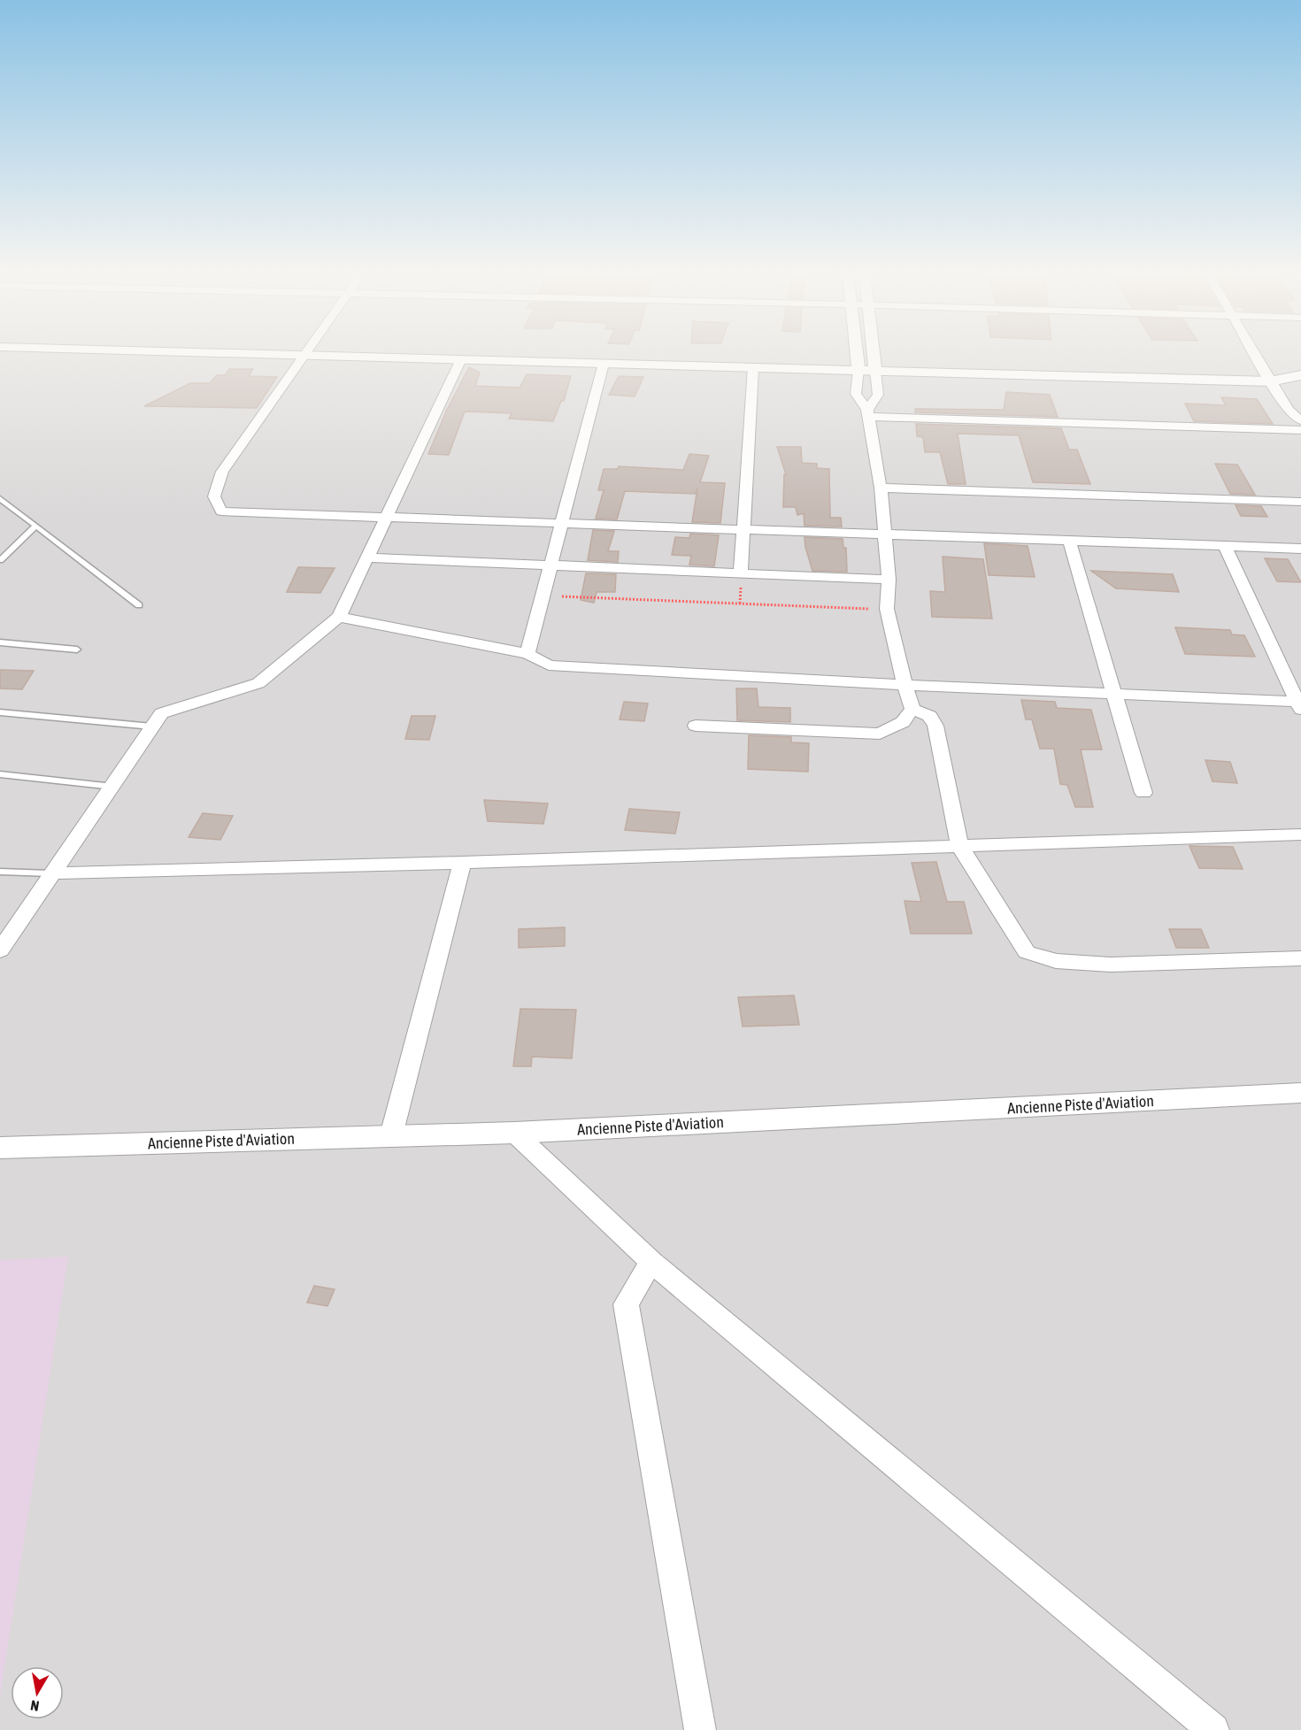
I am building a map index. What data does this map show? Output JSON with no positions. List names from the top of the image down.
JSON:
{
  "streets": {
    "street": ["Ancienne Piste d'Aviation"]
  },
  "north": "bottom"
}
